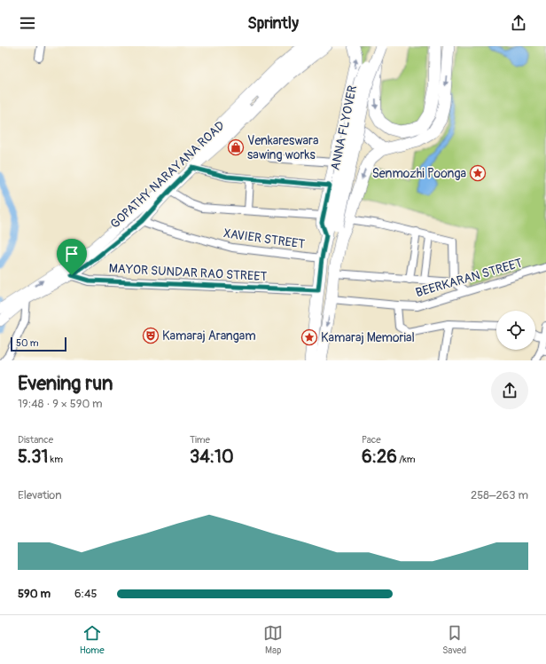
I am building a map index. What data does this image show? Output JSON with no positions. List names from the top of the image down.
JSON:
{
  "streets": {
    "main road": ["ANNA FLYOVER", "GOPATHY NARAYANA ROAD"],
    "street": ["XAVIER STREET", "MAYOR SUNDAR RAO STREET", "BEERKARAN STREET"]
  },
  "crossings": [
    ["ANNA FLYOVER", "XAVIER STREET"],
    ["ANNA FLYOVER", "MAYOR SUNDAR RAO STREET"],
    ["GOPATHY NARAYANA ROAD", "XAVIER STREET"],
    ["GOPATHY NARAYANA ROAD", "MAYOR SUNDAR RAO STREET"]
  ],
  "places": {
    "shop": ["Venkareswara sawing works"],
    "place": ["Senmozhi Poonga", "Kamaraj Memorial"],
    "theatre": ["Kamaraj Arangam"]
  },
  "scale_bar": "50 m",
  "page": {
    "header": "Sprintly",
    "scale": "50 m",
    "heading": ["Evening run", "19:48 · 9 × 590 m"],
    "stats": [
      ["Distance", "5.31 km"],
      ["Time", "34:10"],
      ["Pace", "6:26 /km"]
    ],
    "chart": ["Elevation", "258–263 m"],
    "list": [
      {
        "name": "590 m",
        "note": "6:45"
      }
    ],
    "tabs": ["Home", "Map", "Saved"]
  }
}
